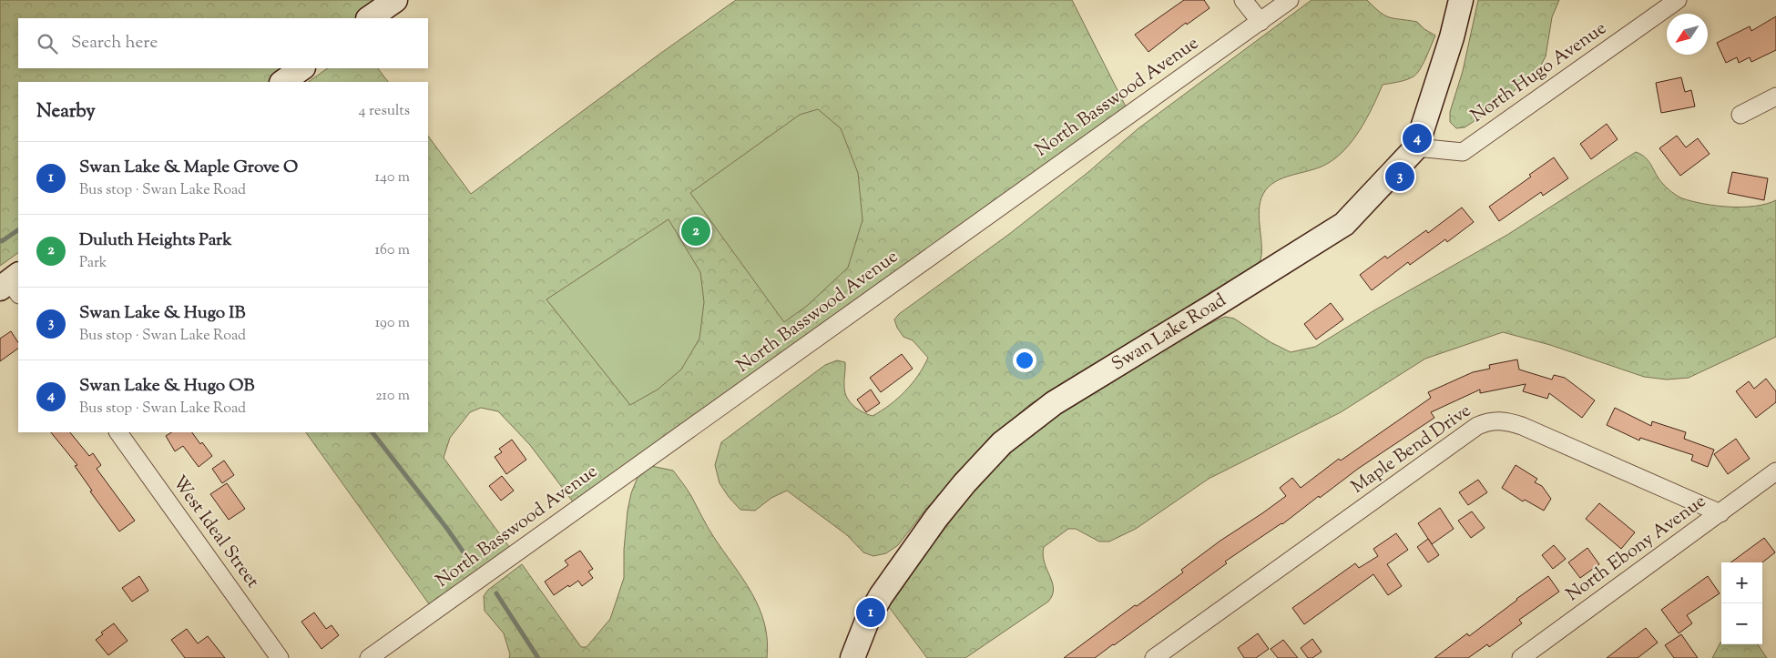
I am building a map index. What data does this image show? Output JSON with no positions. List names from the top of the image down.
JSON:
{
  "streets": {
    "street": [
      "North Hugo Avenue",
      "North Basswood Avenue",
      "Swan Lake Road",
      "Maple Bend Drive",
      "West Ideal Street",
      "North Ebony Avenue"
    ]
  },
  "crossings": [
    ["North Hugo Avenue", "Swan Lake Road"],
    ["Maple Bend Drive", "North Ebony Avenue"]
  ],
  "north": "bottom left",
  "page": {
    "search": "Search here",
    "heading": ["Nearby", "4 results"],
    "pins": [
      "4",
      "3",
      "2",
      "1"
    ],
    "list": [
      {
        "mark": "1",
        "name": "Swan Lake & Maple Grove O",
        "note": "Bus stop · Swan Lake Road",
        "value": "140 m"
      },
      {
        "mark": "2",
        "name": "Duluth Heights Park",
        "note": "Park",
        "value": "160 m"
      },
      {
        "mark": "3",
        "name": "Swan Lake & Hugo IB",
        "note": "Bus stop · Swan Lake Road",
        "value": "190 m"
      },
      {
        "mark": "4",
        "name": "Swan Lake & Hugo OB",
        "note": "Bus stop · Swan Lake Road",
        "value": "210 m"
      }
    ],
    "map_buttons": ["+", "−"]
  }
}
